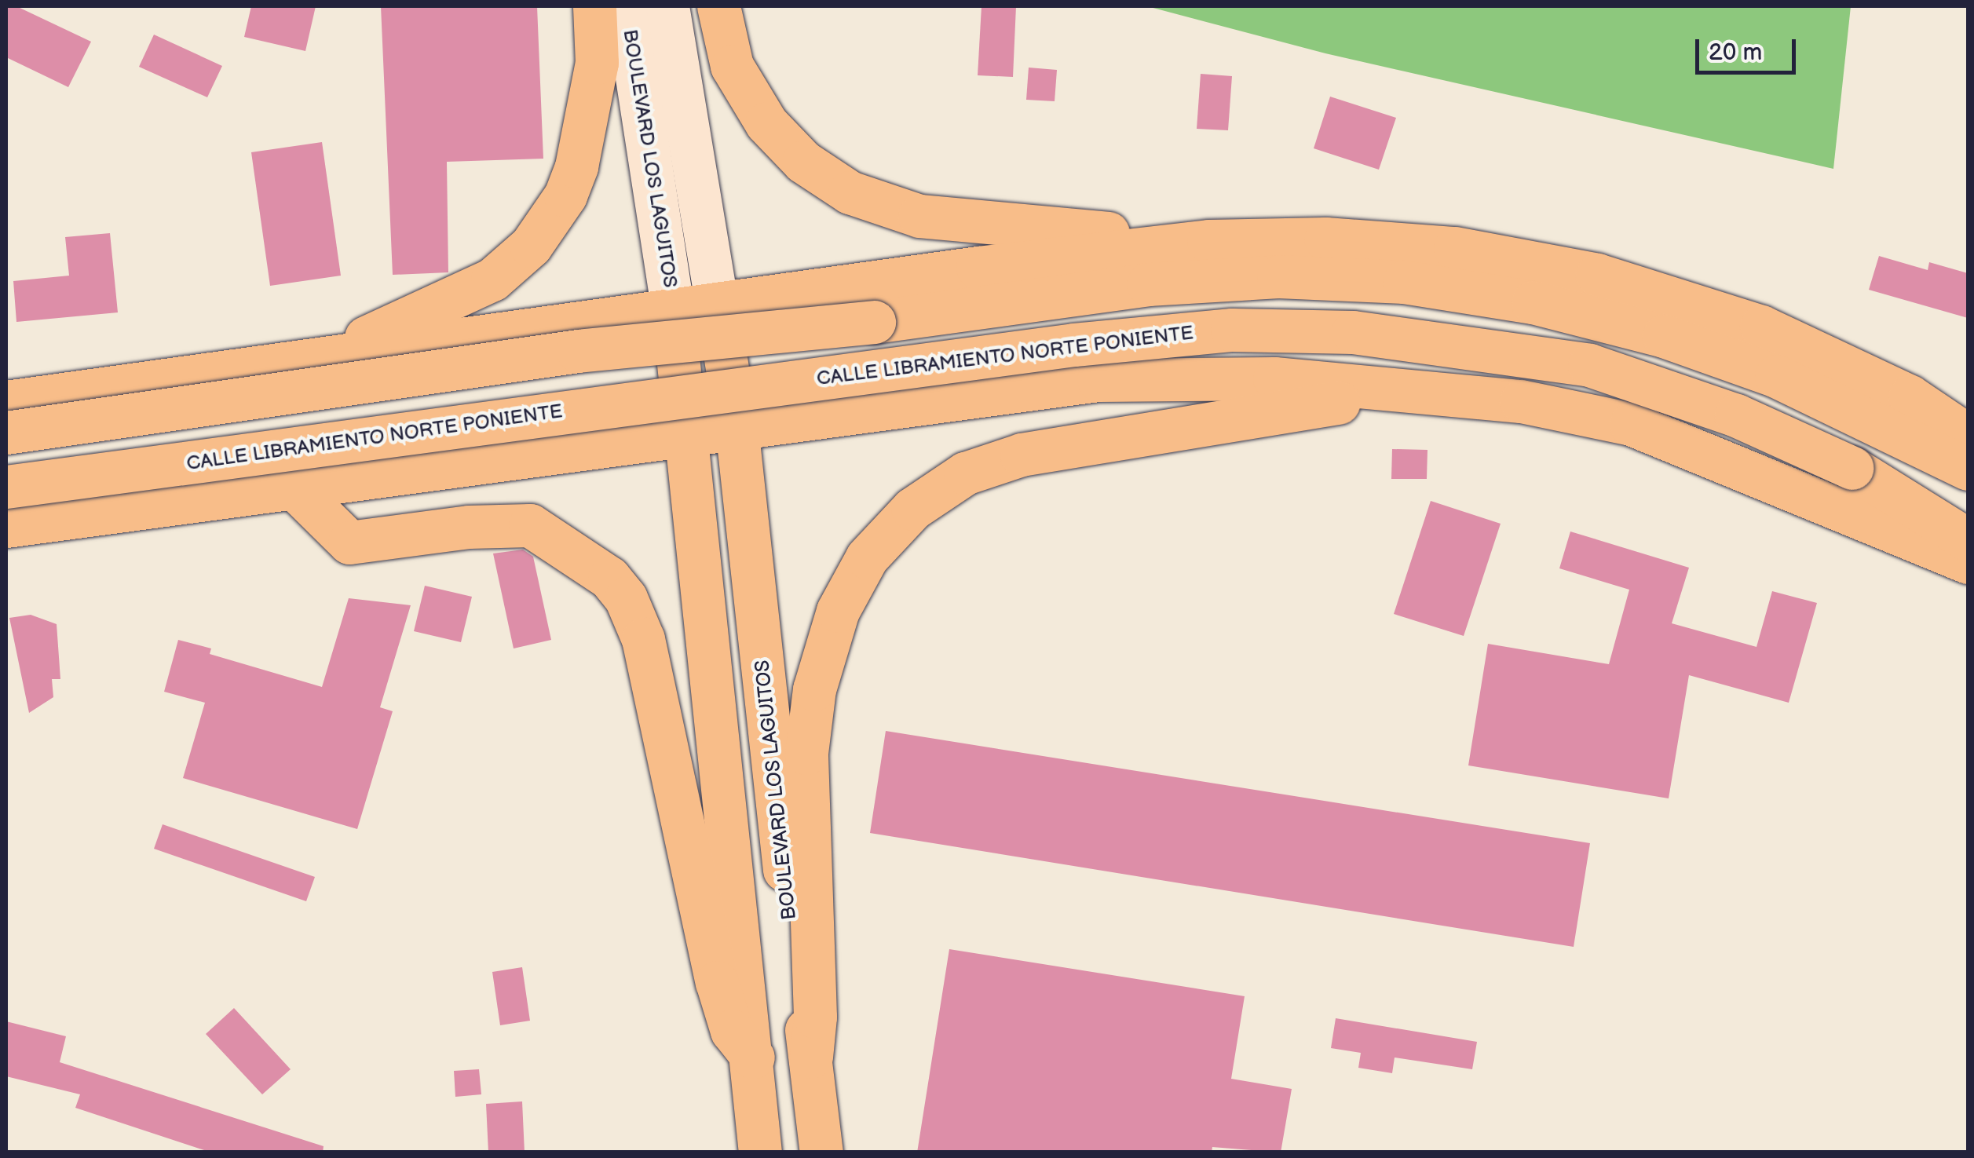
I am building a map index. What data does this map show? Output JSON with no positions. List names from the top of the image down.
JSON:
{
  "streets": {
    "main road": ["BOULEVARD LOS LAGUITOS", "CALLE LIBRAMIENTO NORTE PONIENTE"]
  },
  "crossings": [
    ["BOULEVARD LOS LAGUITOS", "CALLE LIBRAMIENTO NORTE PONIENTE"]
  ],
  "scale_bar": "20 m"
}
